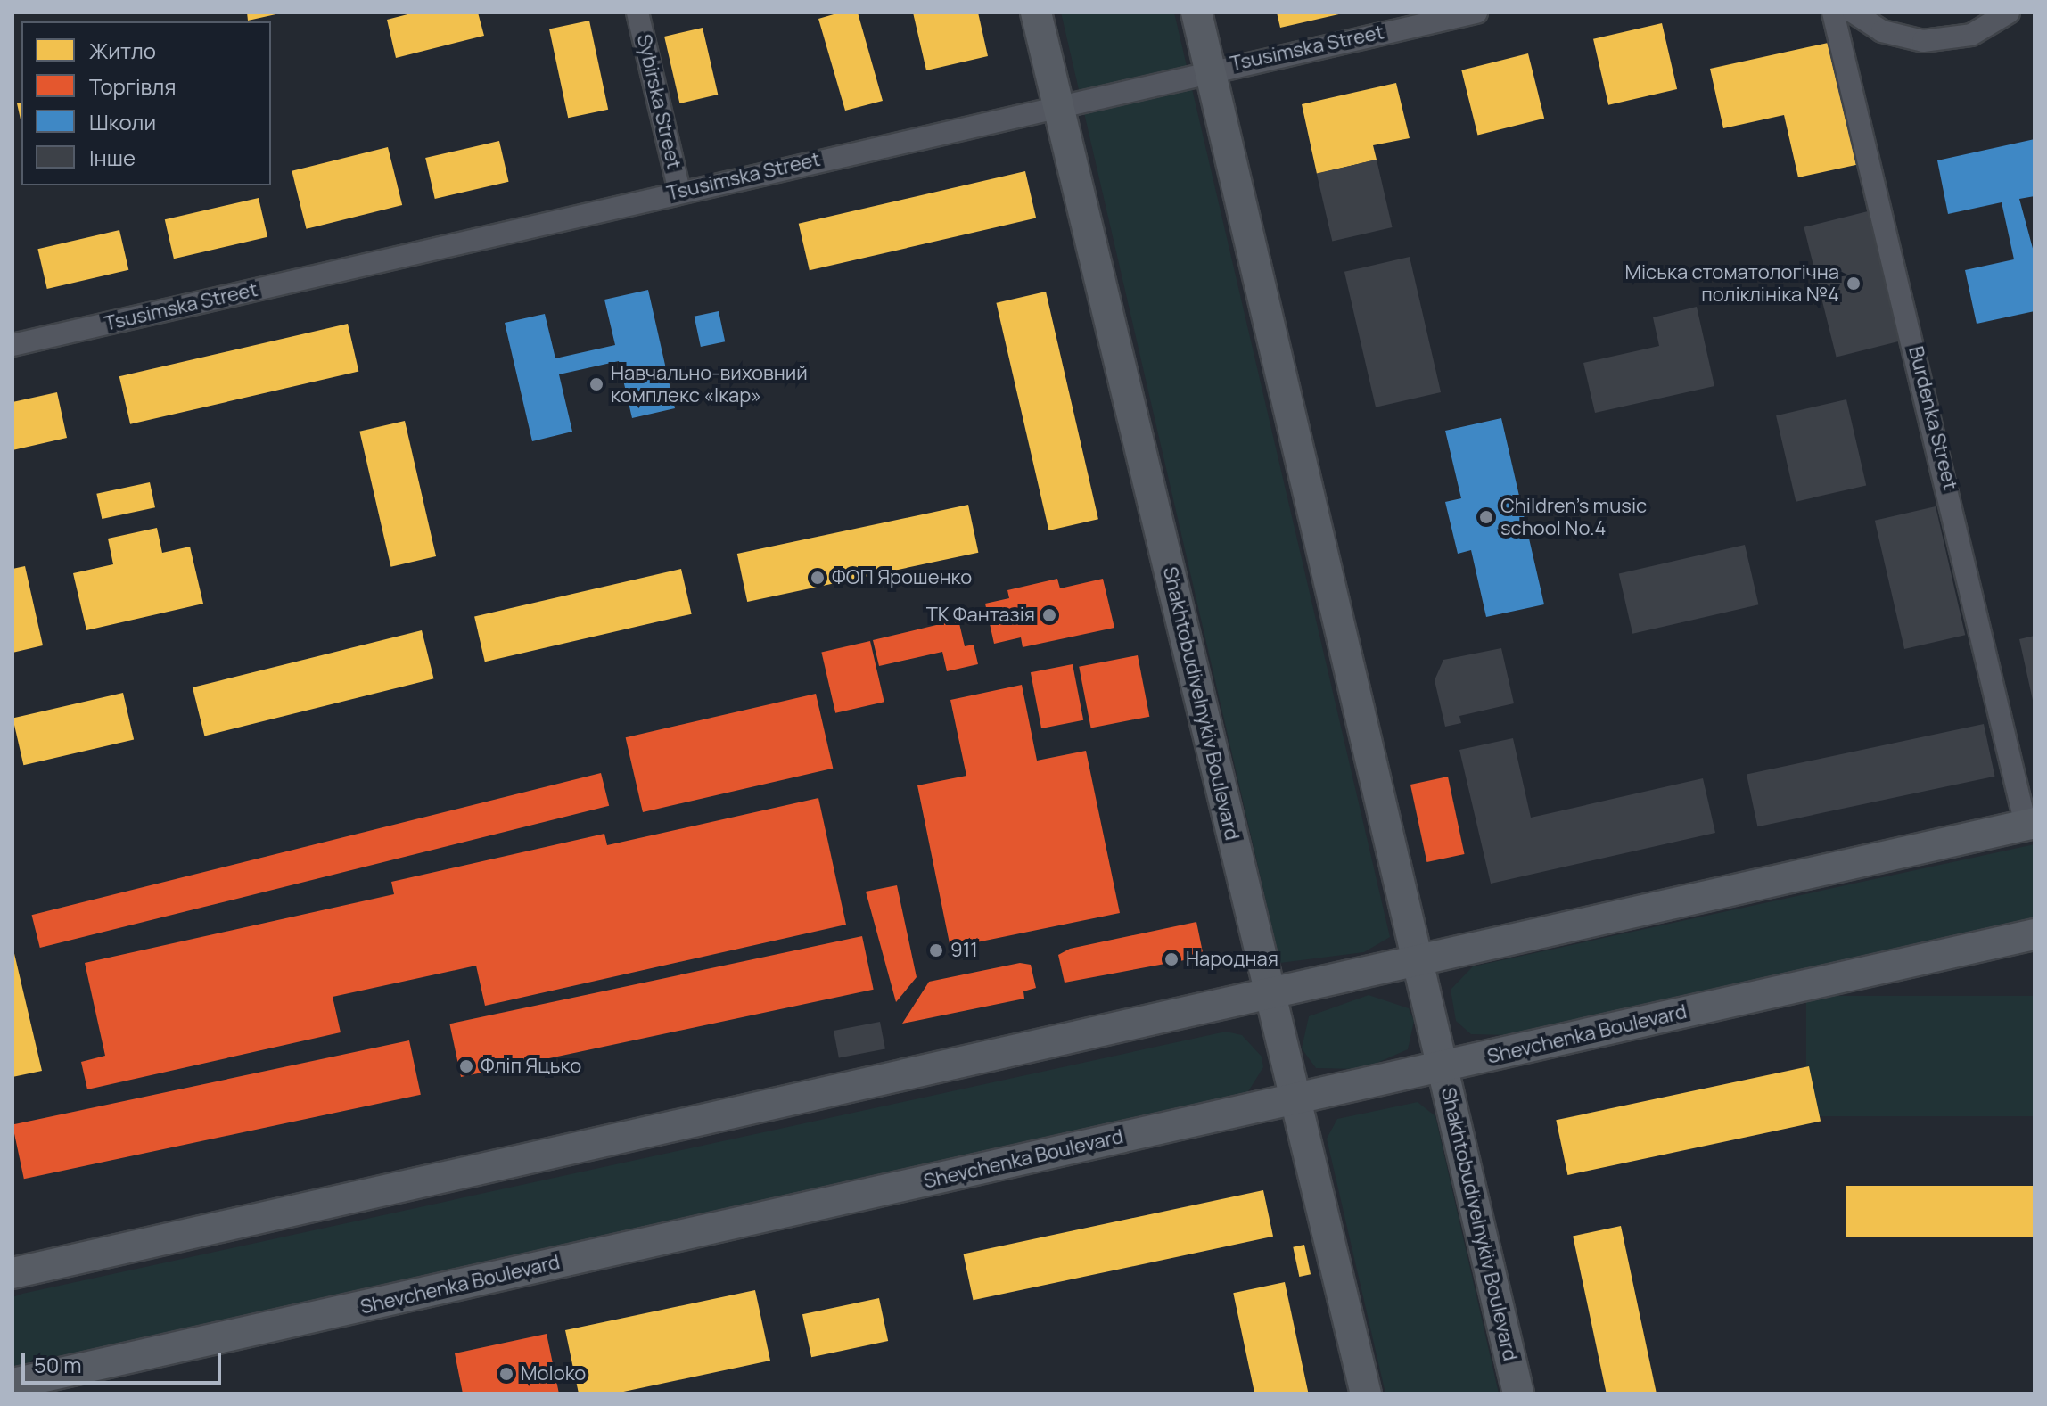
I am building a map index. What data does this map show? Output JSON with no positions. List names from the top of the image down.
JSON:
{
  "streets": {
    "main road": ["Shakhtobudivelnykiv Boulevard", "Shevchenka Boulevard"],
    "street": ["Tsusimska Street", "Sybirska Street", "Burdenka Street"]
  },
  "crossings": [
    ["Tsusimska Street", "Sybirska Street"],
    ["Tsusimska Street", "Shakhtobudivelnykiv Boulevard"],
    ["Shakhtobudivelnykiv Boulevard", "Shevchenka Boulevard"]
  ],
  "places": [
    "Міська стоматологічна поліклініка №4",
    "Навчально-виховний комплекс «Ікар»",
    "Children's music school No.4",
    "ФОП Ярошенко",
    "ТК Фантазія",
    "911",
    "Народная",
    "Фліп Яцько",
    "Moloko"
  ],
  "legend": [
    "Житло",
    "Торгівля",
    "Школи",
    "Інше"
  ],
  "scale_bar": "50 m"
}
